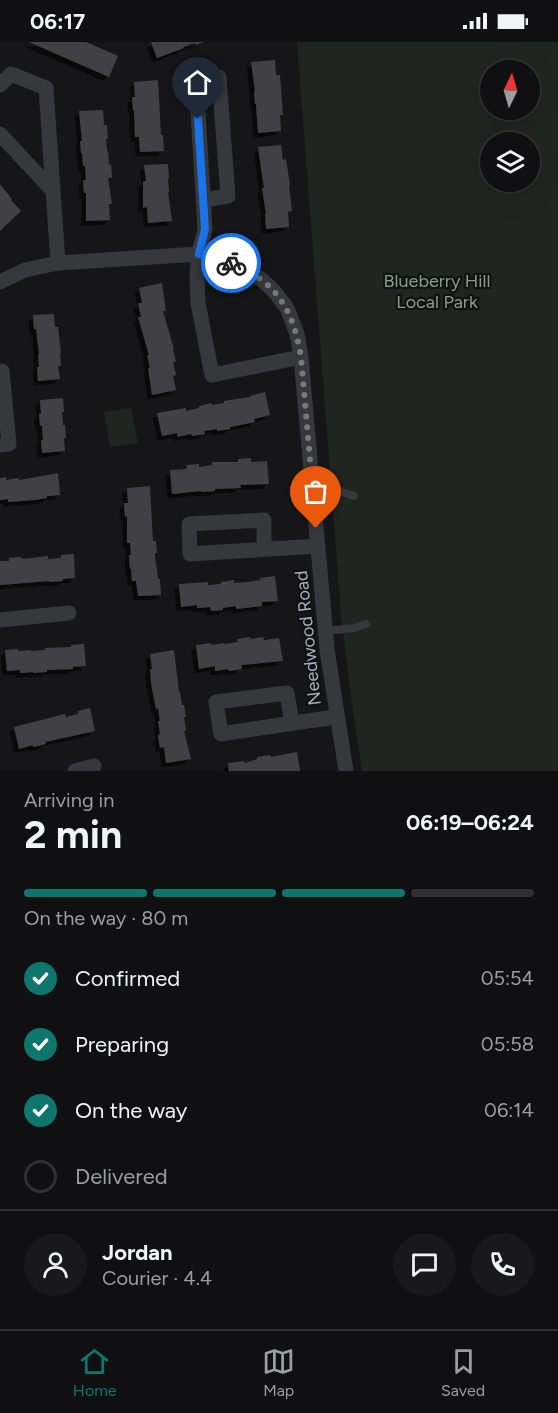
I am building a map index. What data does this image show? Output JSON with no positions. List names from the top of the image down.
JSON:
{
  "streets": {
    "street": ["Needwood Road"]
  },
  "parks": ["Blueberry Hill Local Park"],
  "north": "top",
  "page": {
    "status": "06:17",
    "heading": ["2 min", "Arriving in", "06:19–06:24"],
    "panel": ["Jordan", "Courier · 4.4"],
    "bar": "On the way · 80 m",
    "list": [
      ["Confirmed", "05:54"],
      ["Preparing", "05:58"],
      ["On the way", "06:14"],
      "Delivered"
    ],
    "tabs": ["Home", "Map", "Saved"]
  }
}
